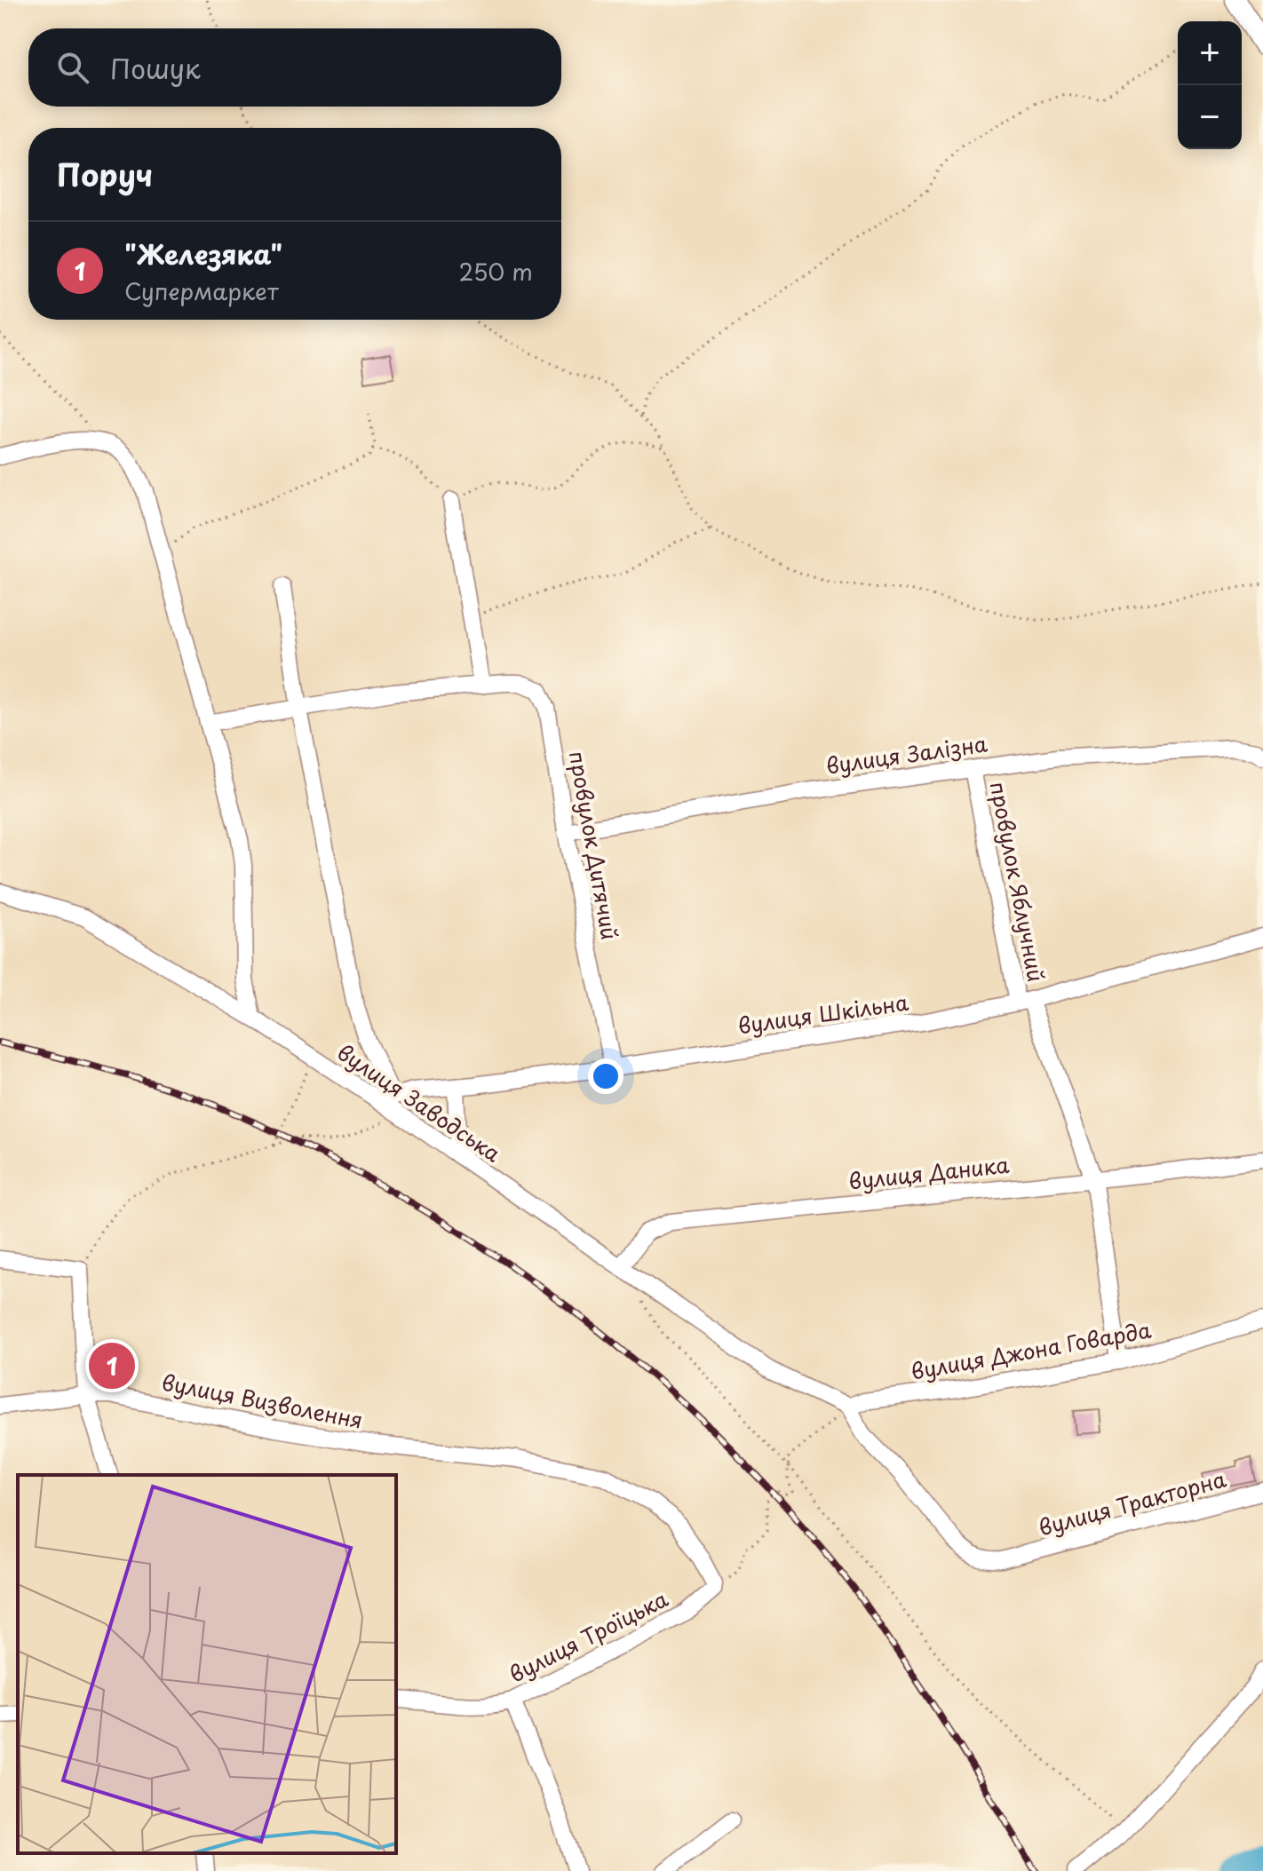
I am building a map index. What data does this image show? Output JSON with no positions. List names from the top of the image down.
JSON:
{
  "streets": {
    "street": [
      "вулиця Залізна",
      "провулок Дитячий",
      "провулок Яблучний",
      "вулиця Шкільна",
      "вулиця Заводська",
      "вулиця Даника",
      "вулиця Джона Говарда",
      "вулиця Визволення",
      "вулиця Тракторна",
      "вулиця Троїцька"
    ]
  },
  "crossings": [
    ["вулиця Залізна", "провулок Дитячий"],
    ["вулиця Залізна", "провулок Яблучний"],
    ["провулок Дитячий", "вулиця Шкільна"],
    ["провулок Яблучний", "вулиця Шкільна"],
    ["провулок Яблучний", "вулиця Даника"],
    ["провулок Яблучний", "вулиця Джона Говарда"],
    ["вулиця Шкільна", "вулиця Заводська"],
    ["вулиця Заводська", "вулиця Даника"],
    ["вулиця Заводська", "вулиця Джона Говарда"],
    ["вулиця Заводська", "вулиця Тракторна"],
    ["вулиця Джона Говарда", "вулиця Тракторна"],
    ["вулиця Визволення", "вулиця Троїцька"]
  ],
  "page": {
    "map_buttons": ["+", "−"],
    "search": "Пошук",
    "heading": "Поруч",
    "list": [
      {
        "mark": "1",
        "name": "\"Железяка\"",
        "note": "Супермаркет",
        "value": "250 m"
      }
    ],
    "pins": "1"
  }
}
